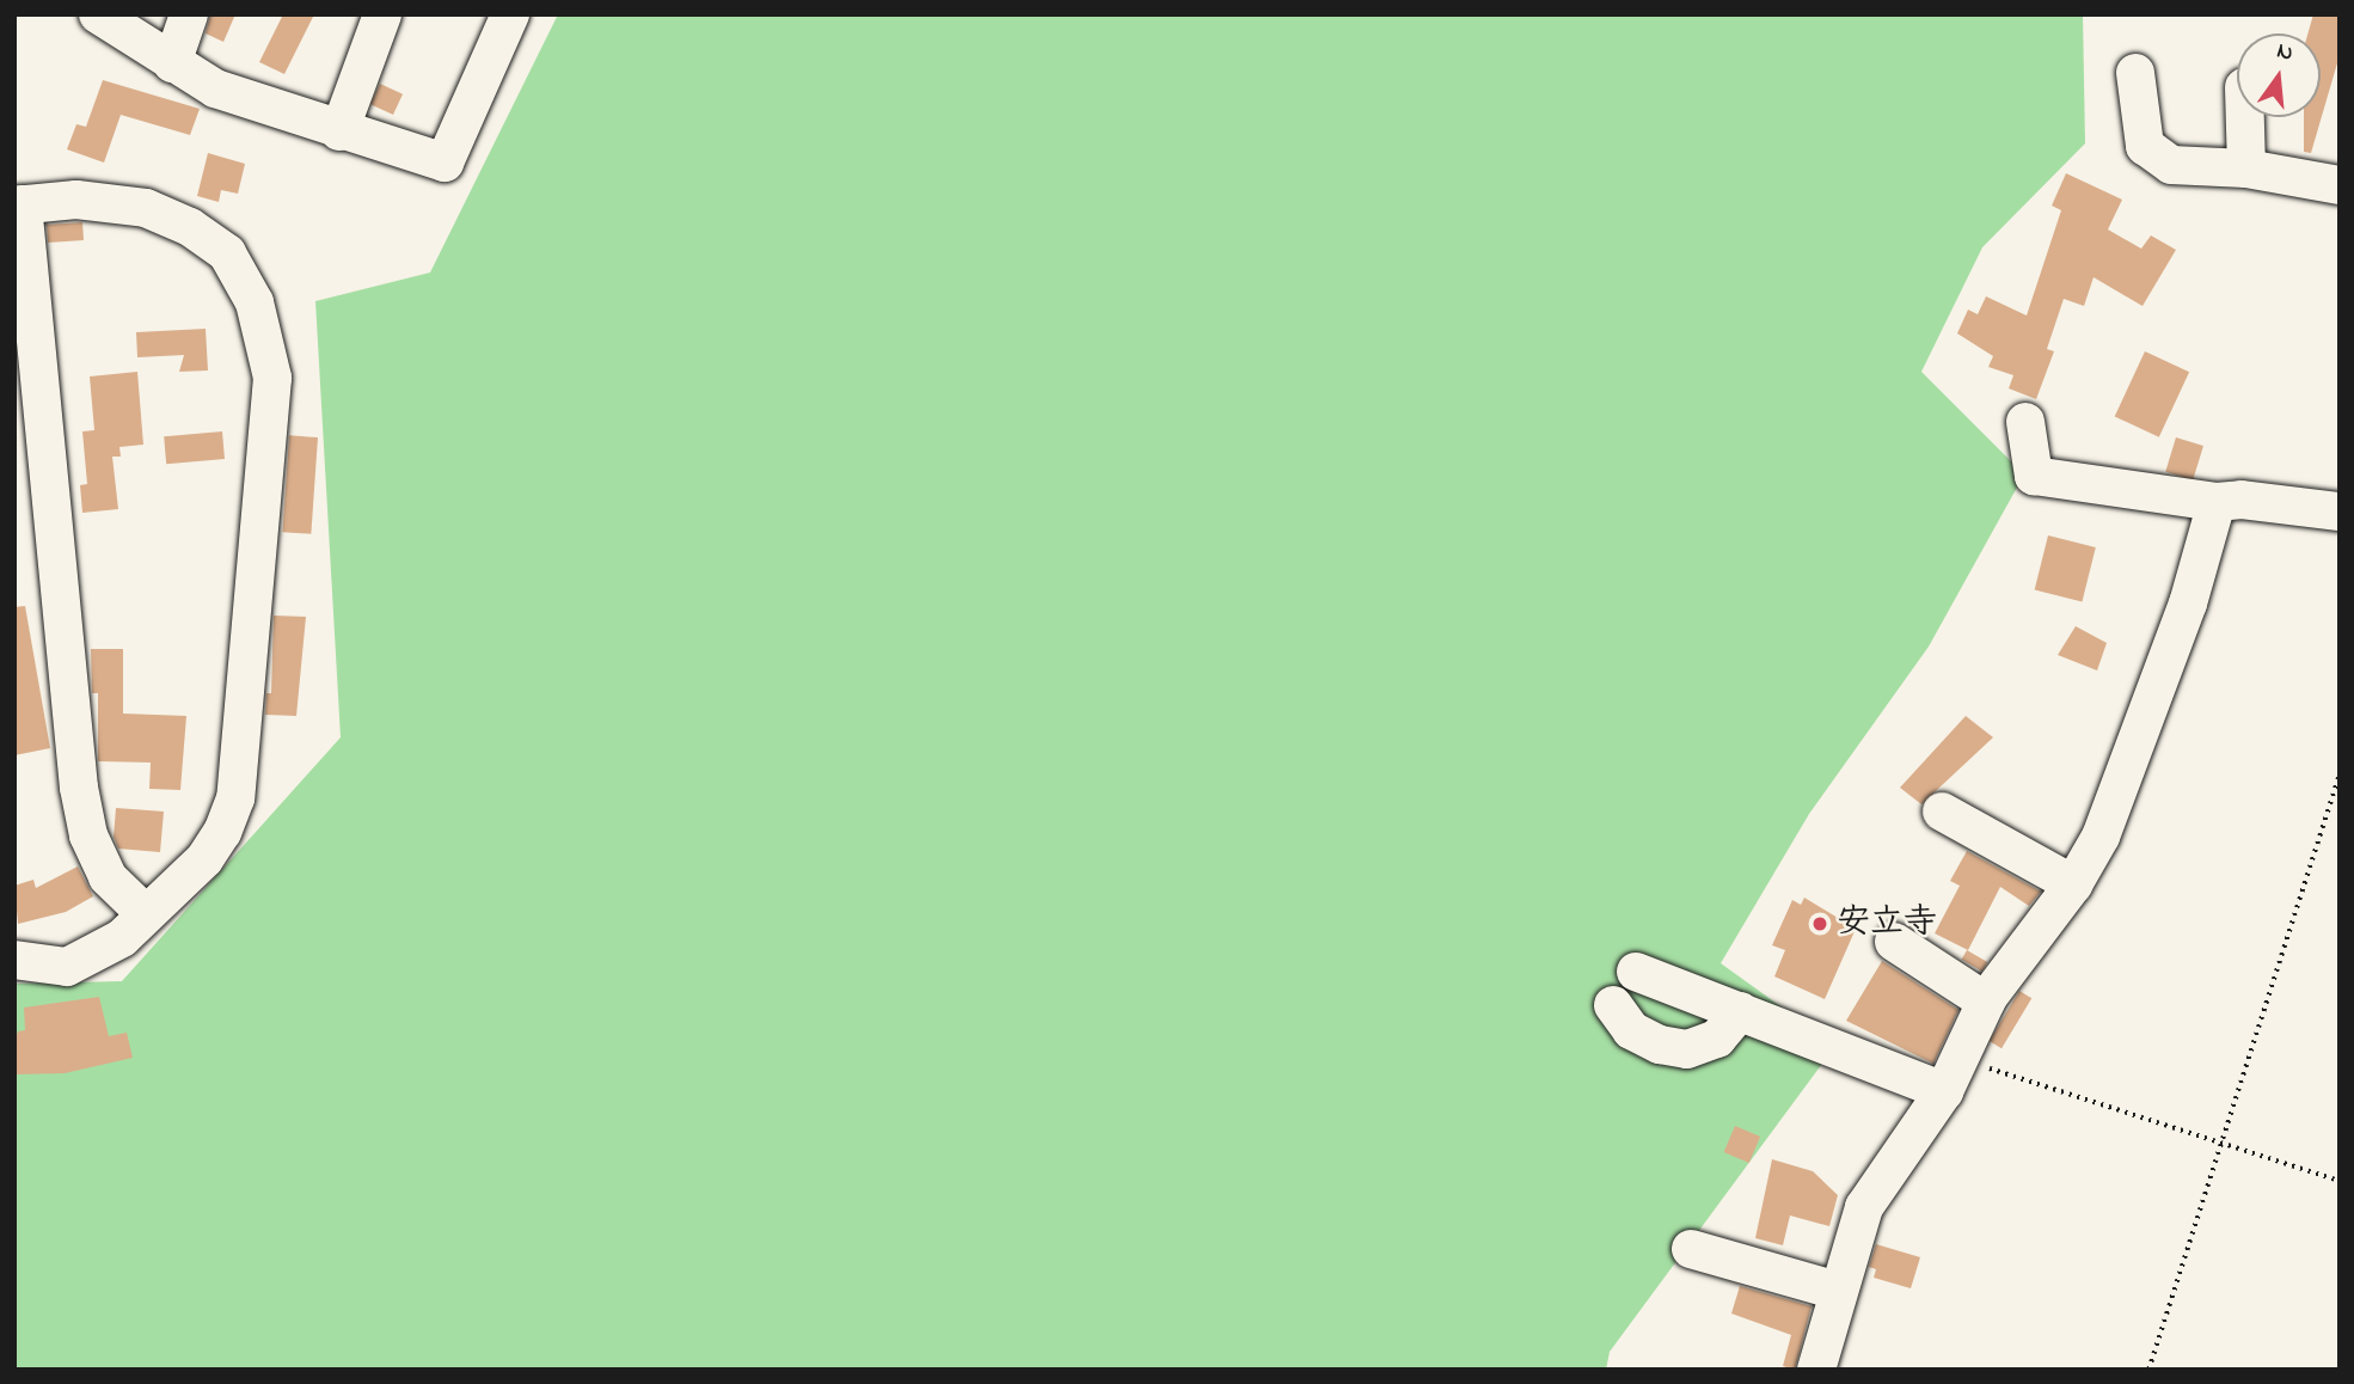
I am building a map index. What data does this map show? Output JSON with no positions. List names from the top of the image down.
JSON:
{
  "places": ["安立寺"],
  "north": "top"
}
